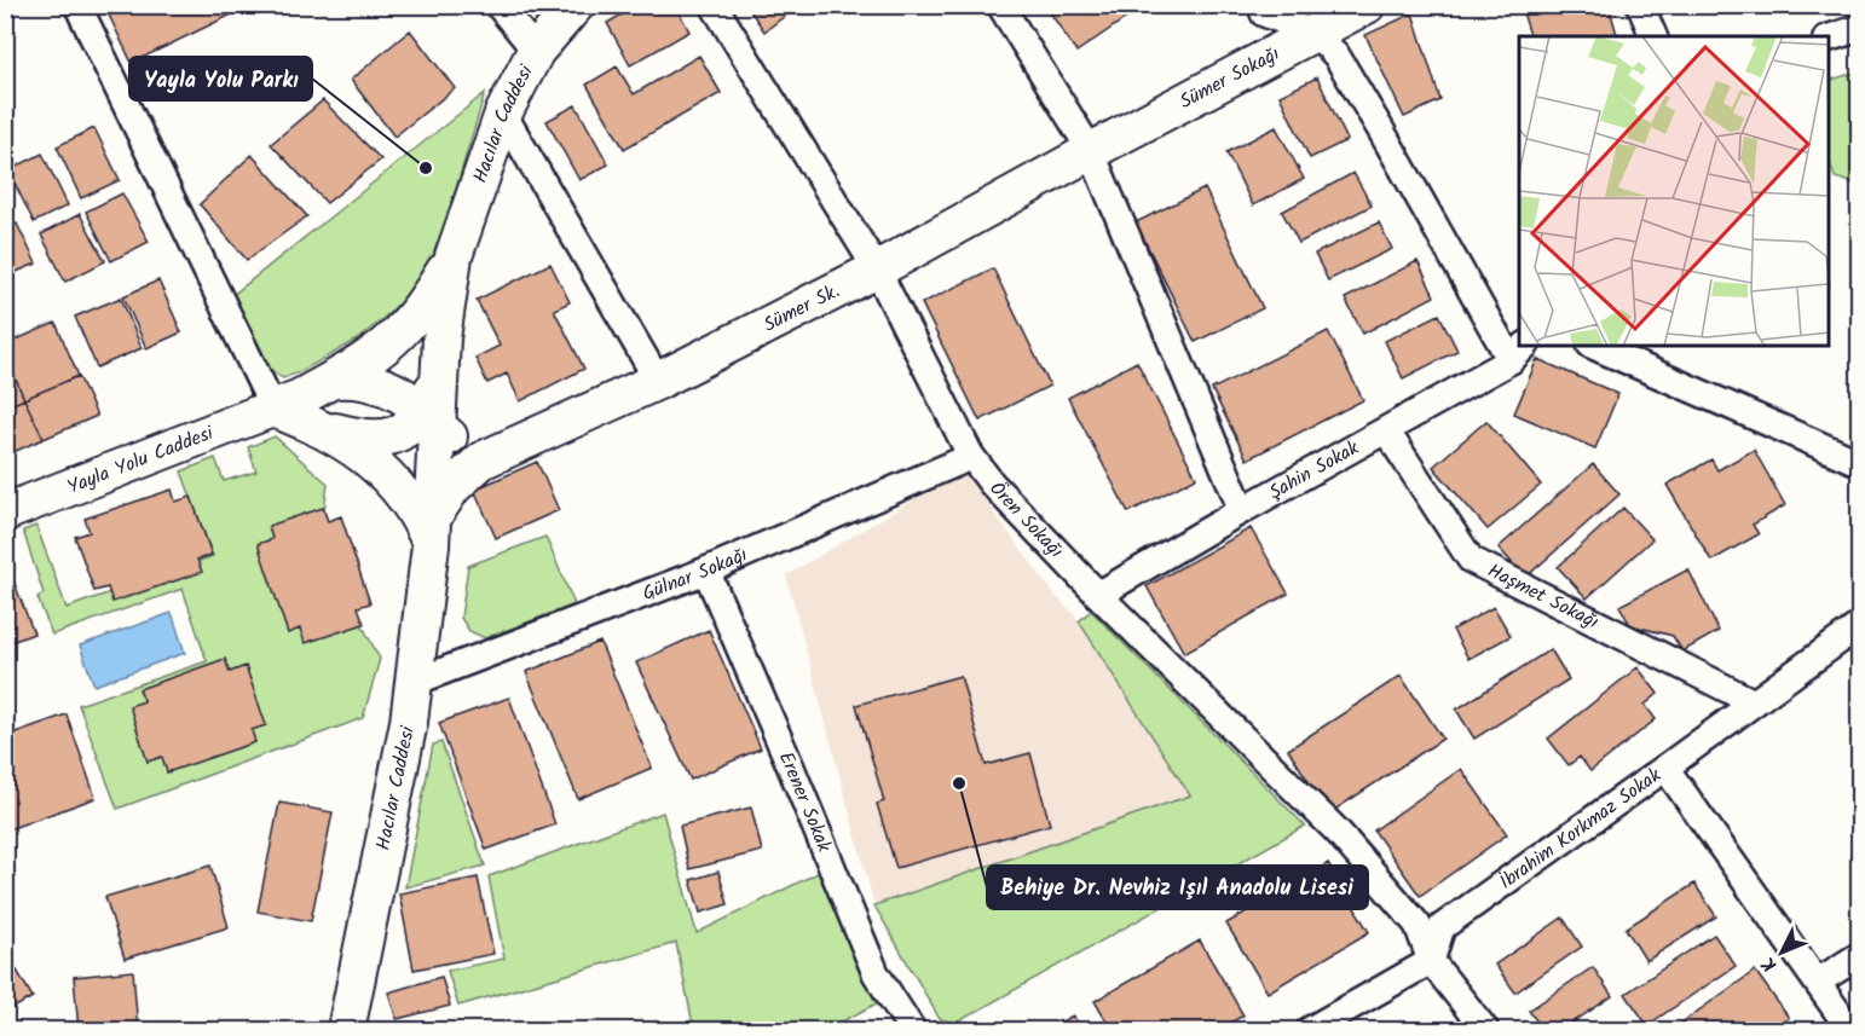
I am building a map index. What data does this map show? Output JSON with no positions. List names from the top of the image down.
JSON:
{
  "streets": {
    "street": [
      "Sümer Sokağı",
      "Hacılar Caddesi",
      "Sümer Sk.",
      "Yayla Yolu Caddesi",
      "Şahin Sokak",
      "Ören Sokağı",
      "Gülnar Sokağı",
      "Haşmet Sokağı",
      "Erener Sokak",
      "İbrahim Korkmaz Sokak"
    ]
  },
  "crossings": [
    ["Sümer Sokağı", "Sümer Sk."],
    ["Hacılar Caddesi", "Sümer Sk."],
    ["Hacılar Caddesi", "Yayla Yolu Caddesi"],
    ["Hacılar Caddesi", "Gülnar Sokağı"],
    ["Sümer Sk.", "Yayla Yolu Caddesi"],
    ["Sümer Sk.", "Ören Sokağı"],
    ["Şahin Sokak", "Ören Sokağı"],
    ["Şahin Sokak", "Haşmet Sokağı"],
    ["Ören Sokağı", "Gülnar Sokağı"],
    ["Ören Sokağı", "İbrahim Korkmaz Sokak"],
    ["Gülnar Sokağı", "Erener Sokak"],
    ["Haşmet Sokağı", "İbrahim Korkmaz Sokak"]
  ],
  "places": ["Yayla Yolu Parkı", "Behiye Dr. Nevhiz Işıl Anadolu Lisesi"],
  "north": "bottom left"
}
